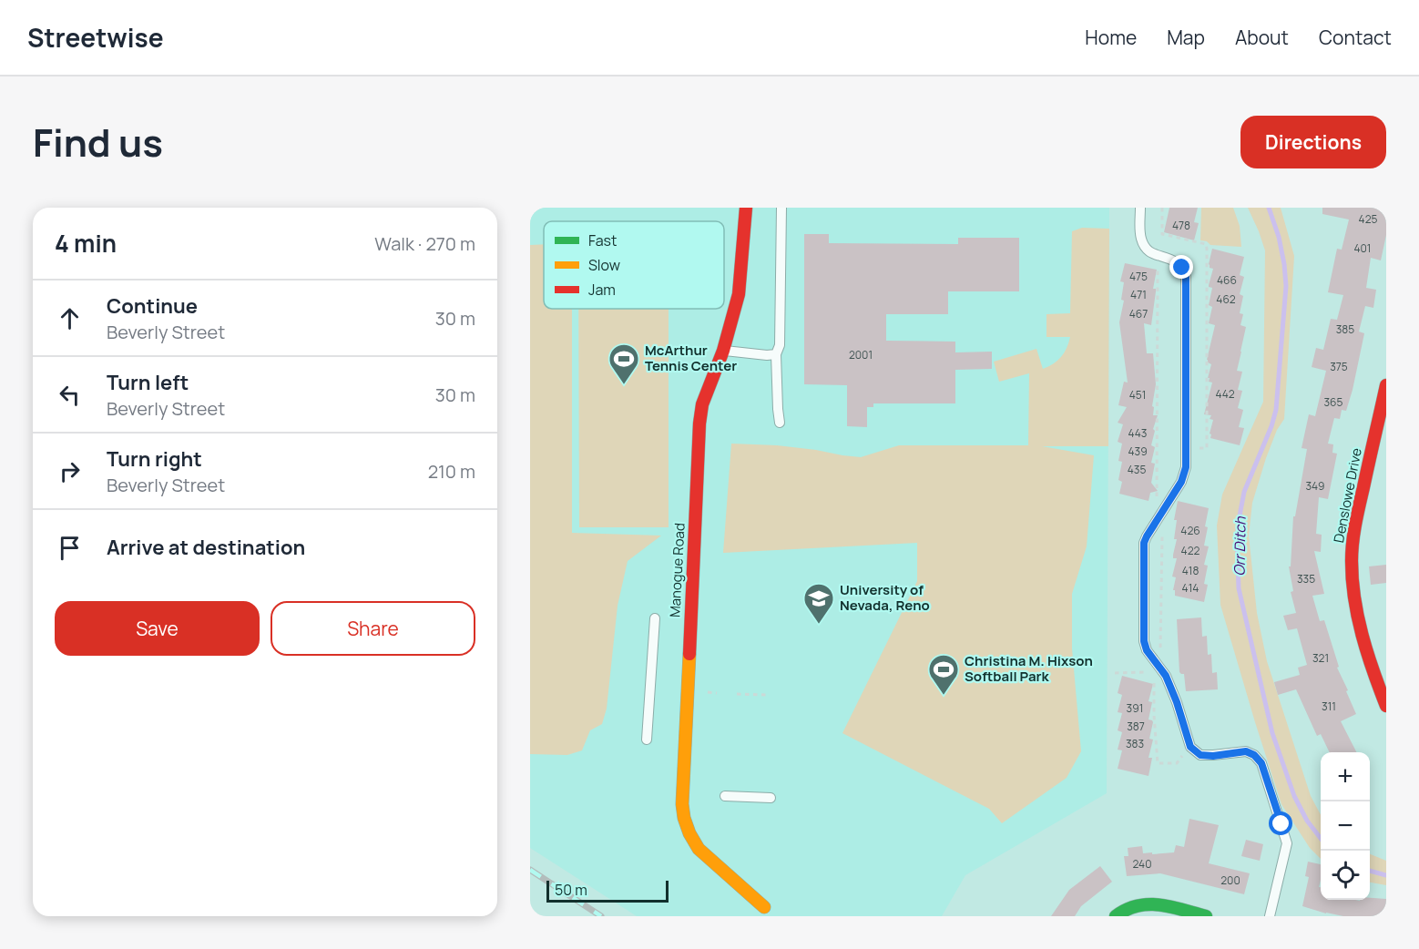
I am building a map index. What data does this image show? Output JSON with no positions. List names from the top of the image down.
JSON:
{
  "streets": {
    "street": ["Denslowe Drive", "Manogue Road"]
  },
  "water": ["Orr Ditch"],
  "places": {
    "sports": ["McArthur Tennis Center", "Christina M. Hixson Softball Park"],
    "school or university": ["University of Nevada, Reno"]
  },
  "house_numbers": [
    "425",
    "478",
    "401",
    "475",
    "466",
    "471",
    "462",
    "467",
    "385",
    "2001",
    "375",
    "442",
    "451",
    "365",
    "443",
    "439",
    "435",
    "349",
    "426",
    "422",
    "418",
    "335",
    "414",
    "321",
    "311",
    "391",
    "387",
    "383",
    "240",
    "200"
  ],
  "legend": ["Fast", "Slow", "Jam"],
  "scale_bar": "50 m",
  "page": {
    "header": "Streetwise",
    "nav": [
      "Home",
      "Map",
      "About",
      "Contact"
    ],
    "title": "Find us",
    "buttons": [
      "Directions",
      ["Save", "Share"]
    ],
    "heading": ["4 min", "Walk · 270 m"],
    "list": [
      ["Continue", "Beverly Street", "30 m"],
      ["Turn left", "Beverly Street", "30 m"],
      ["Turn right", "Beverly Street", "210 m"],
      "Arrive at destination"
    ],
    "map_buttons": ["+", "−"],
    "scale": "50 m"
  }
}
